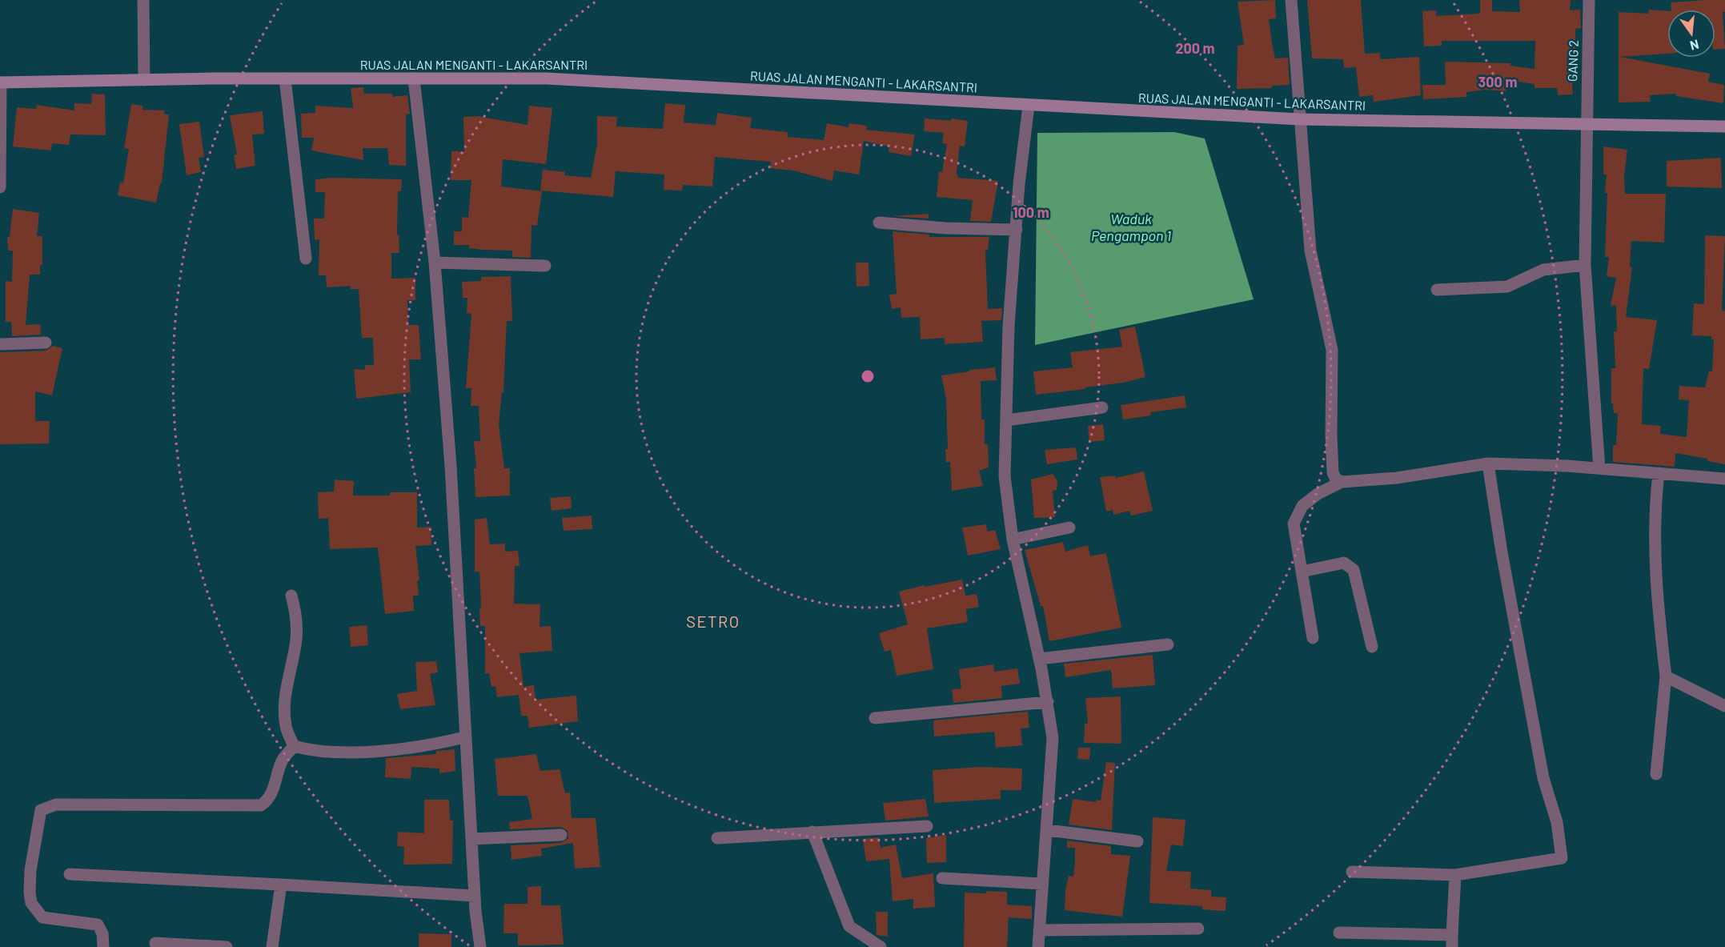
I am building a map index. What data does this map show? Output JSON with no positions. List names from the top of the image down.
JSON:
{
  "streets": {
    "main road": ["RUAS JALAN MENGANTI - LAKARSANTRI"],
    "street": ["GANG 2"]
  },
  "crossings": [
    ["GANG 2", "RUAS JALAN MENGANTI - LAKARSANTRI"]
  ],
  "districts": ["SETRO"],
  "water": ["Waduk Pengampon 1"],
  "north": "bottom",
  "rings": ["200 m", "300 m", "100 m"]
}
